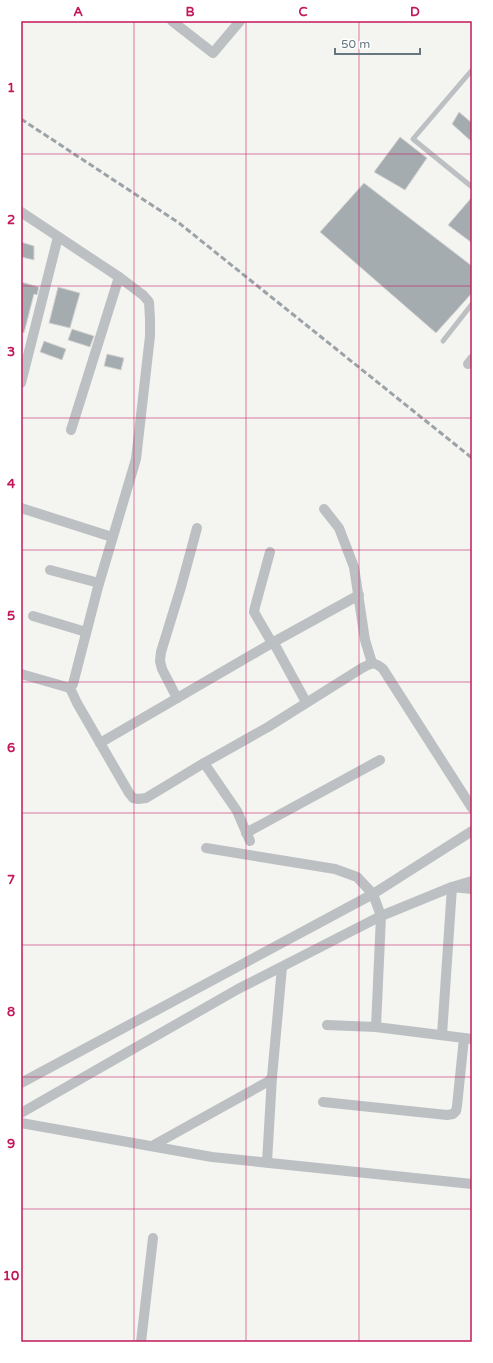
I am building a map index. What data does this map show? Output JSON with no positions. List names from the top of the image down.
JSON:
{
  "scale_bar": "50 m",
  "grid": {
    "columns": [
      "A",
      "B",
      "C",
      "D"
    ],
    "rows": [
      "1",
      "2",
      "3",
      "4",
      "5",
      "6",
      "7",
      "8",
      "9",
      "10"
    ]
  }
}
